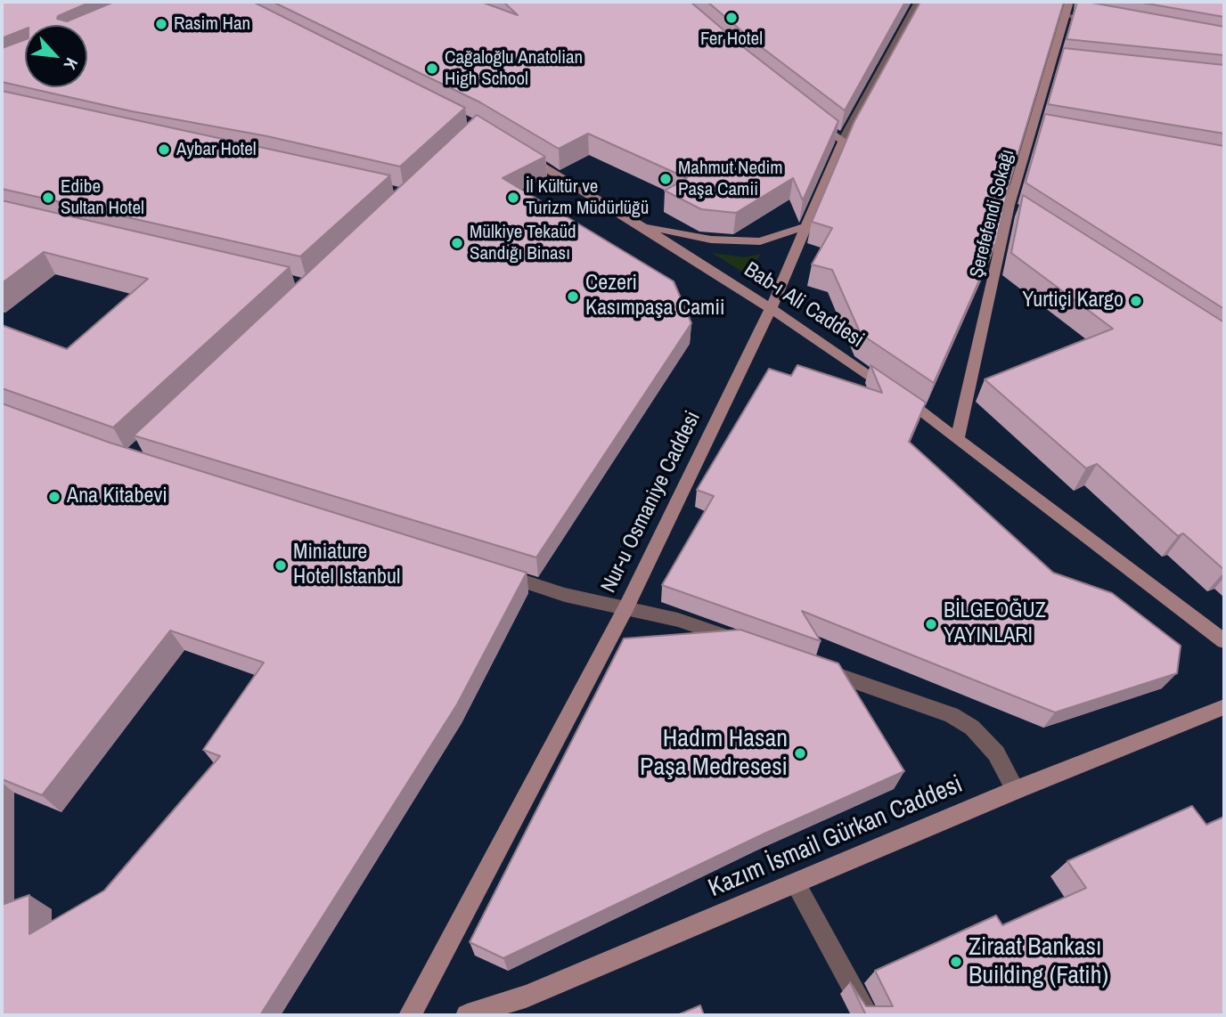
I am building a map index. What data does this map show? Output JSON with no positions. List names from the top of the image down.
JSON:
{
  "streets": {
    "main road": [
      "Şerefefendi Sokağı",
      "Bab-ı Ali Caddesi",
      "Nur-u Osmaniye Caddesi",
      "Kazım İsmail Gürkan Caddesi"
    ]
  },
  "crossings": [
    ["Şerefefendi Sokağı", "Bab-ı Ali Caddesi"],
    ["Bab-ı Ali Caddesi", "Nur-u Osmaniye Caddesi"]
  ],
  "places": [
    "Fer Hotel",
    "Rasim Han",
    "Cağaloğlu Anatolian High School",
    "Aybar Hotel",
    "Mahmut Nedim Paşa Camii",
    "Edibe Sultan Hotel",
    "İl Kültür ve Turizm Müdürlüğü",
    "Mülkiye Tekaüd Sandığı Binası",
    "Cezeri Kasımpaşa Camii",
    "Yurtiçi Kargo",
    "Ana Kitabevi",
    "Miniature Hotel Istanbul",
    "BİLGEOĞUZ YAYINLARI",
    "Hadım Hasan Paşa Medresesi",
    "Ziraat Bankası Building (Fatih)"
  ],
  "north": "bottom right"
}
